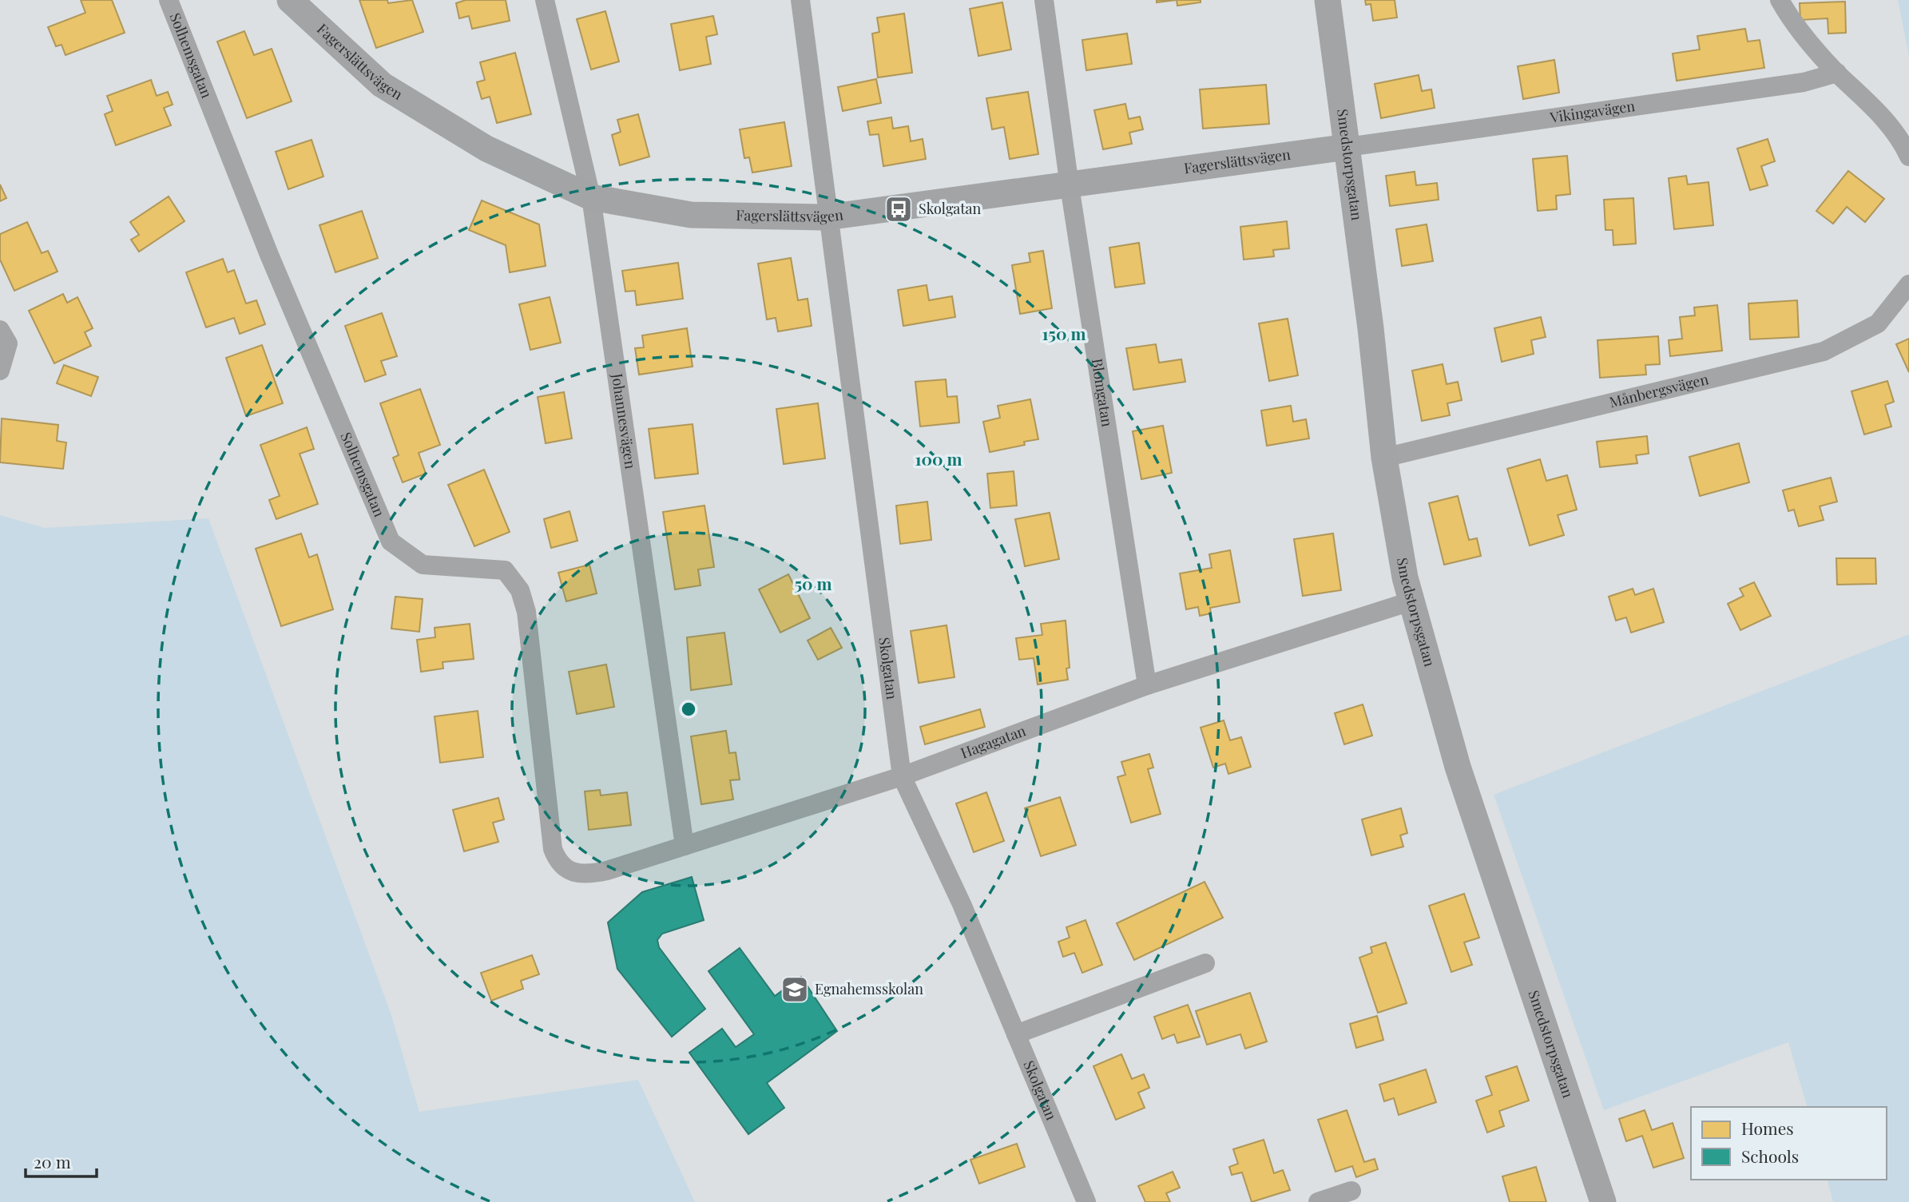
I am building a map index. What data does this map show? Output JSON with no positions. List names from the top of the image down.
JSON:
{
  "streets": {
    "street": [
      "Solhemsgatan",
      "Fagerslättsvägen",
      "Vikingavägen",
      "Smedstorpsgatan",
      "Månbergsvägen",
      "Blomgatan",
      "Johannesvägen",
      "Skolgatan",
      "Hagagatan"
    ]
  },
  "crossings": [
    ["Solhemsgatan", "Hagagatan"],
    ["Fagerslättsvägen", "Vikingavägen"],
    ["Fagerslättsvägen", "Smedstorpsgatan"],
    ["Fagerslättsvägen", "Blomgatan"],
    ["Fagerslättsvägen", "Johannesvägen"],
    ["Fagerslättsvägen", "Skolgatan"],
    ["Vikingavägen", "Smedstorpsgatan"],
    ["Smedstorpsgatan", "Månbergsvägen"],
    ["Smedstorpsgatan", "Hagagatan"],
    ["Blomgatan", "Hagagatan"],
    ["Johannesvägen", "Hagagatan"],
    ["Skolgatan", "Hagagatan"]
  ],
  "places": {
    "bus stop": ["Skolgatan"],
    "school or university": ["Egnahemsskolan"]
  },
  "legend": ["Homes", "Schools"],
  "scale_bar": "20 m",
  "rings": ["150 m", "100 m", "50 m"]
}
